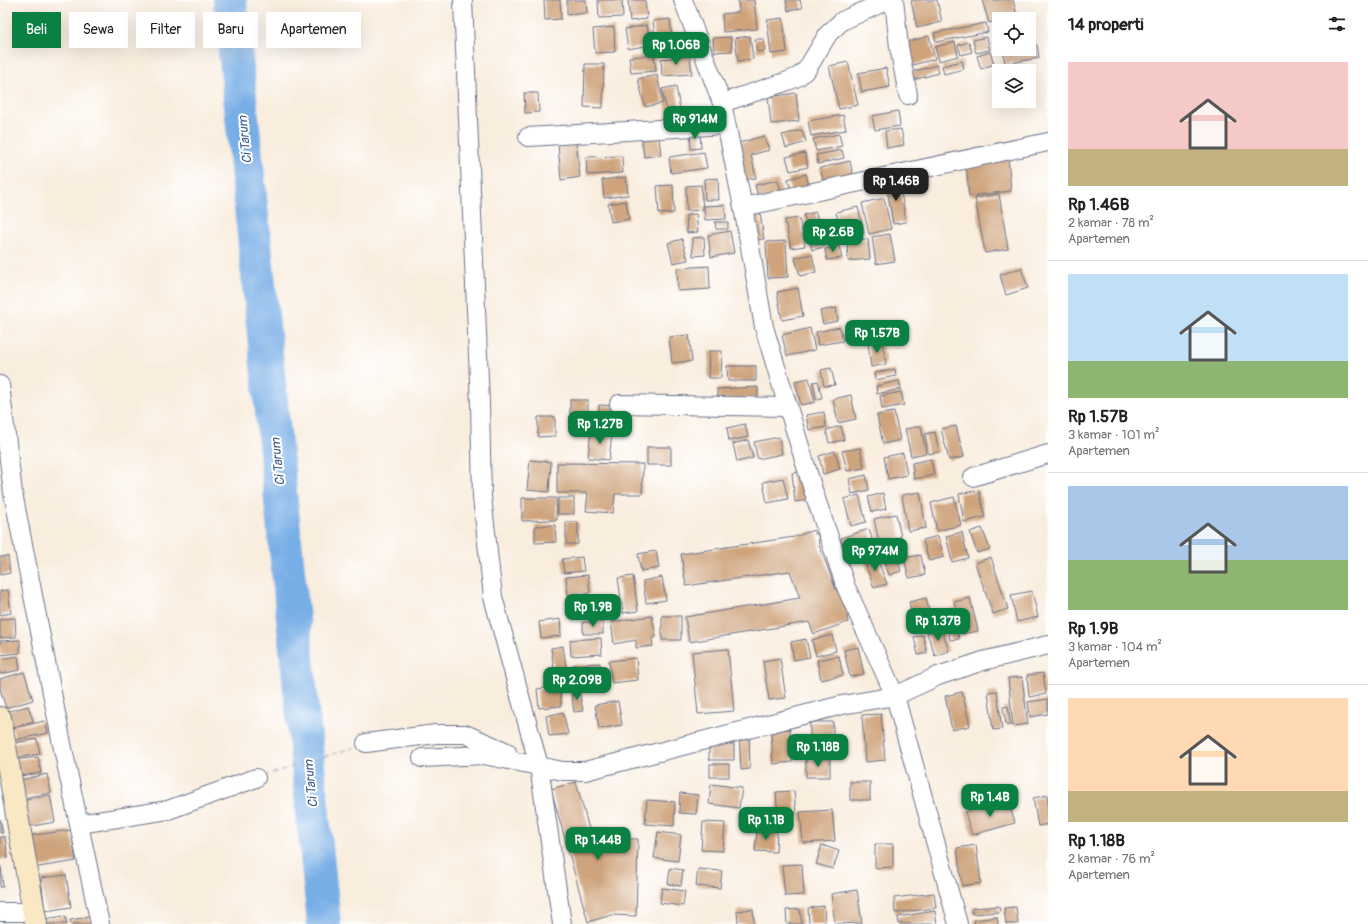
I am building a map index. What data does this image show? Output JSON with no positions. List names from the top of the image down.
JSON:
{
  "water": ["Ci Tarum"],
  "page": {
    "heading": "14 properti",
    "chip": [
      "Beli",
      "Sewa",
      "Filter",
      "Baru",
      "Apartemen"
    ],
    "price": [
      "Rp 1.06B",
      "Rp 914M",
      "Rp 1.46B",
      "Rp 2.6B",
      "Rp 1.57B",
      "Rp 1.27B",
      "Rp 974M",
      "Rp 1.9B",
      "Rp 1.37B",
      "Rp 2.09B",
      "Rp 1.18B",
      "Rp 1.4B",
      "Rp 1.1B",
      "Rp 1.44B"
    ],
    "list": [
      {
        "name": "Rp 1.46B",
        "note": "2 kamar · 78 m² · Apartemen"
      },
      {
        "name": "Rp 1.57B",
        "note": "3 kamar · 101 m² · Apartemen"
      },
      {
        "name": "Rp 1.9B",
        "note": "3 kamar · 104 m² · Apartemen"
      },
      {
        "name": "Rp 1.18B",
        "note": "2 kamar · 76 m² · Apartemen"
      }
    ]
  }
}
